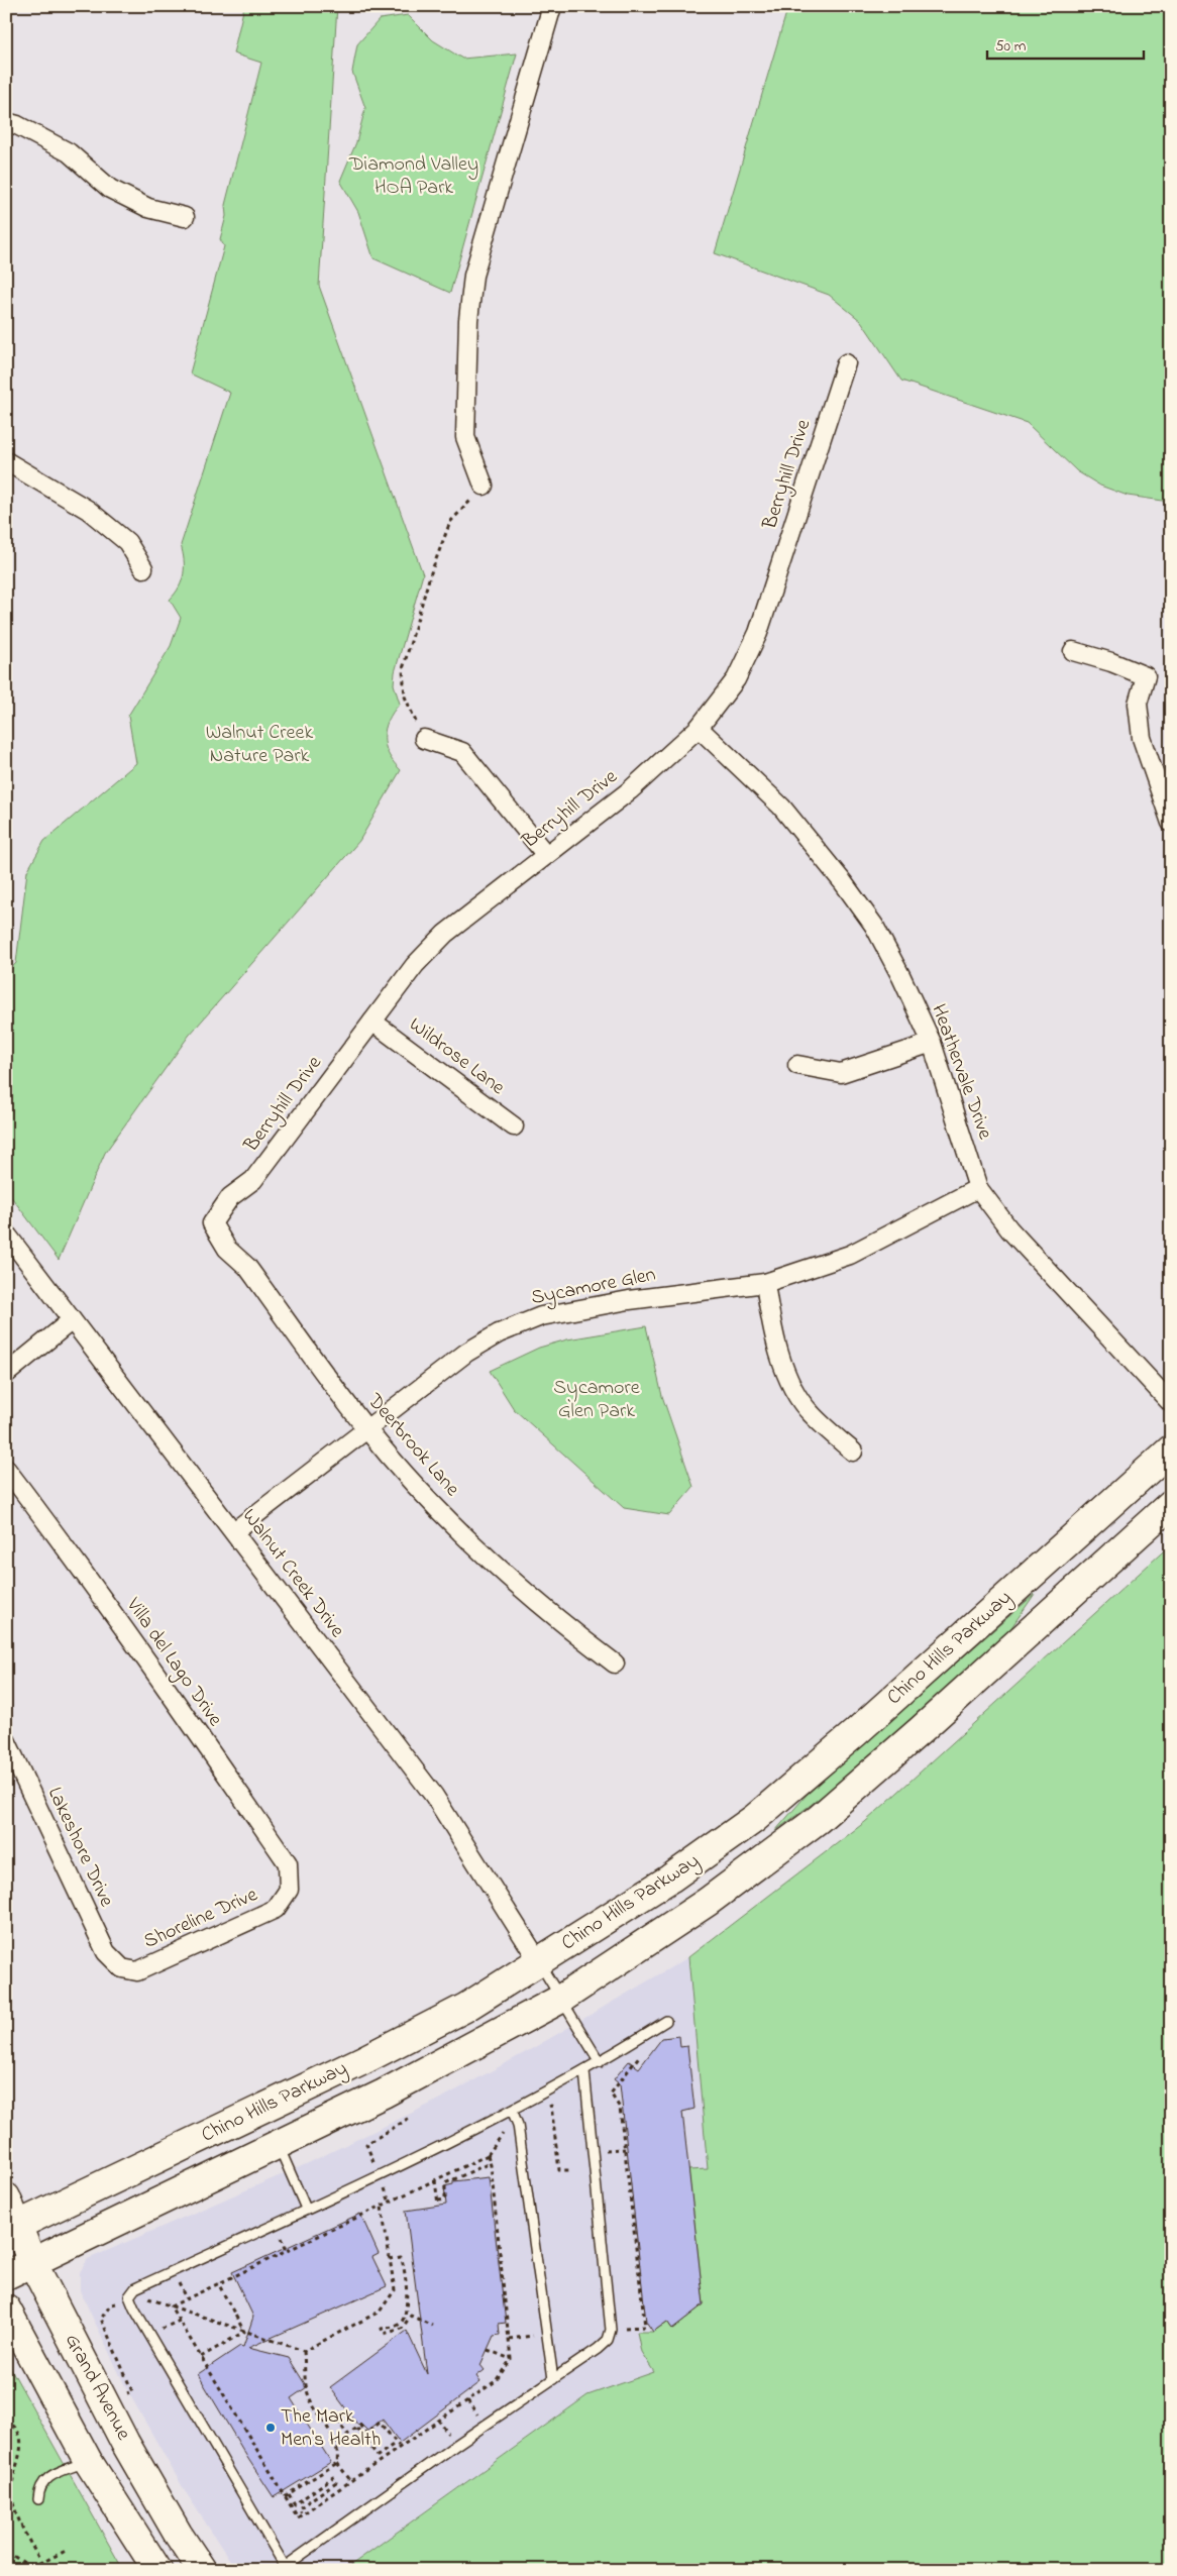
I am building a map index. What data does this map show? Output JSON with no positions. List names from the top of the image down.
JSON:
{
  "streets": {
    "main road": ["Chino Hills Parkway", "Grand Avenue"],
    "street": [
      "Berryhill Drive",
      "Wildrose Lane",
      "Heathervale Drive",
      "Sycamore Glen",
      "Deerbrook Lane",
      "Walnut Creek Drive",
      "Villa del Lago Drive",
      "Lakeshore Drive",
      "Shoreline Drive"
    ]
  },
  "crossings": [
    ["Berryhill Drive", "Wildrose Lane"],
    ["Berryhill Drive", "Heathervale Drive"],
    ["Berryhill Drive", "Deerbrook Lane"],
    ["Heathervale Drive", "Sycamore Glen"],
    ["Sycamore Glen", "Deerbrook Lane"],
    ["Sycamore Glen", "Walnut Creek Drive"],
    ["Walnut Creek Drive", "Chino Hills Parkway"],
    ["Chino Hills Parkway", "Grand Avenue"],
    ["Villa del Lago Drive", "Shoreline Drive"],
    ["Lakeshore Drive", "Shoreline Drive"]
  ],
  "parks": ["Diamond Valley HOA Park", "Walnut Creek Nature Park", "Sycamore Glen Park"],
  "places": ["The Mark Men's Health"],
  "scale_bar": "50 m"
}
